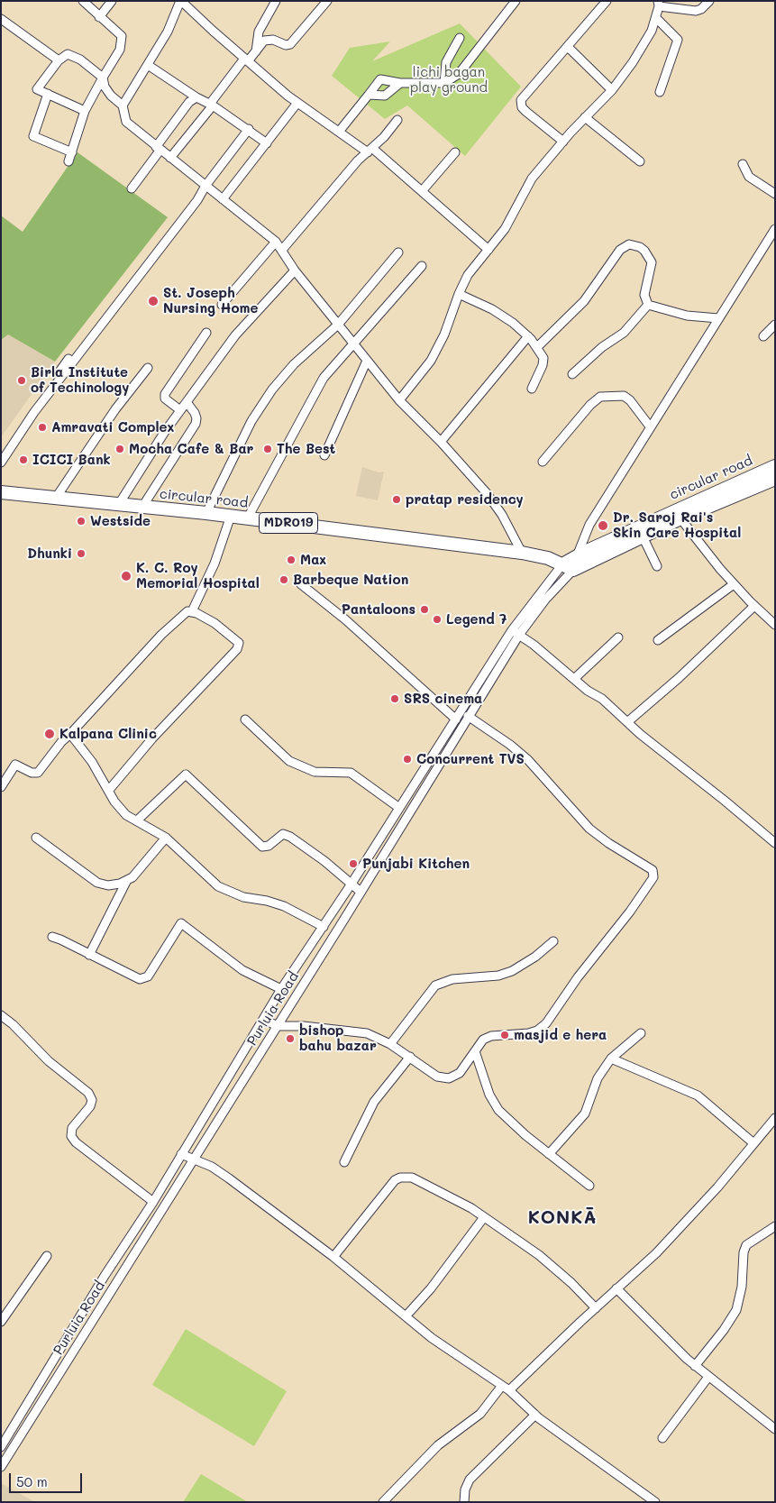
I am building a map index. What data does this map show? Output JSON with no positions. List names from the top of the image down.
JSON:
{
  "streets": {
    "main road": ["circular road", "MDR019"],
    "street": ["Purluia Road"]
  },
  "crossings": [
    ["circular road", "Purluia Road"]
  ],
  "districts": ["KONKĀ"],
  "parks": ["lichi bagan play ground"],
  "places": [
    "St. Joseph Nursing Home",
    "Birla Institute of Techinology",
    "Amravati Complex",
    "Mocha Cafe & Bar",
    "The Best",
    "ICICI Bank",
    "pratap residency",
    "Westside",
    "Dr. Saroj Rai's Skin Care Hospital",
    "Dhunki",
    "Max",
    "K. C. Roy Memorial Hospital",
    "Barbeque Nation",
    "Pantaloons",
    "Legend 7",
    "SRS cinema",
    "Kalpana Clinic",
    "Concurrent TVS",
    "Punjabi Kitchen",
    "masjid e hera",
    "bishop bahu bazar"
  ],
  "scale_bar": "50 m"
}
